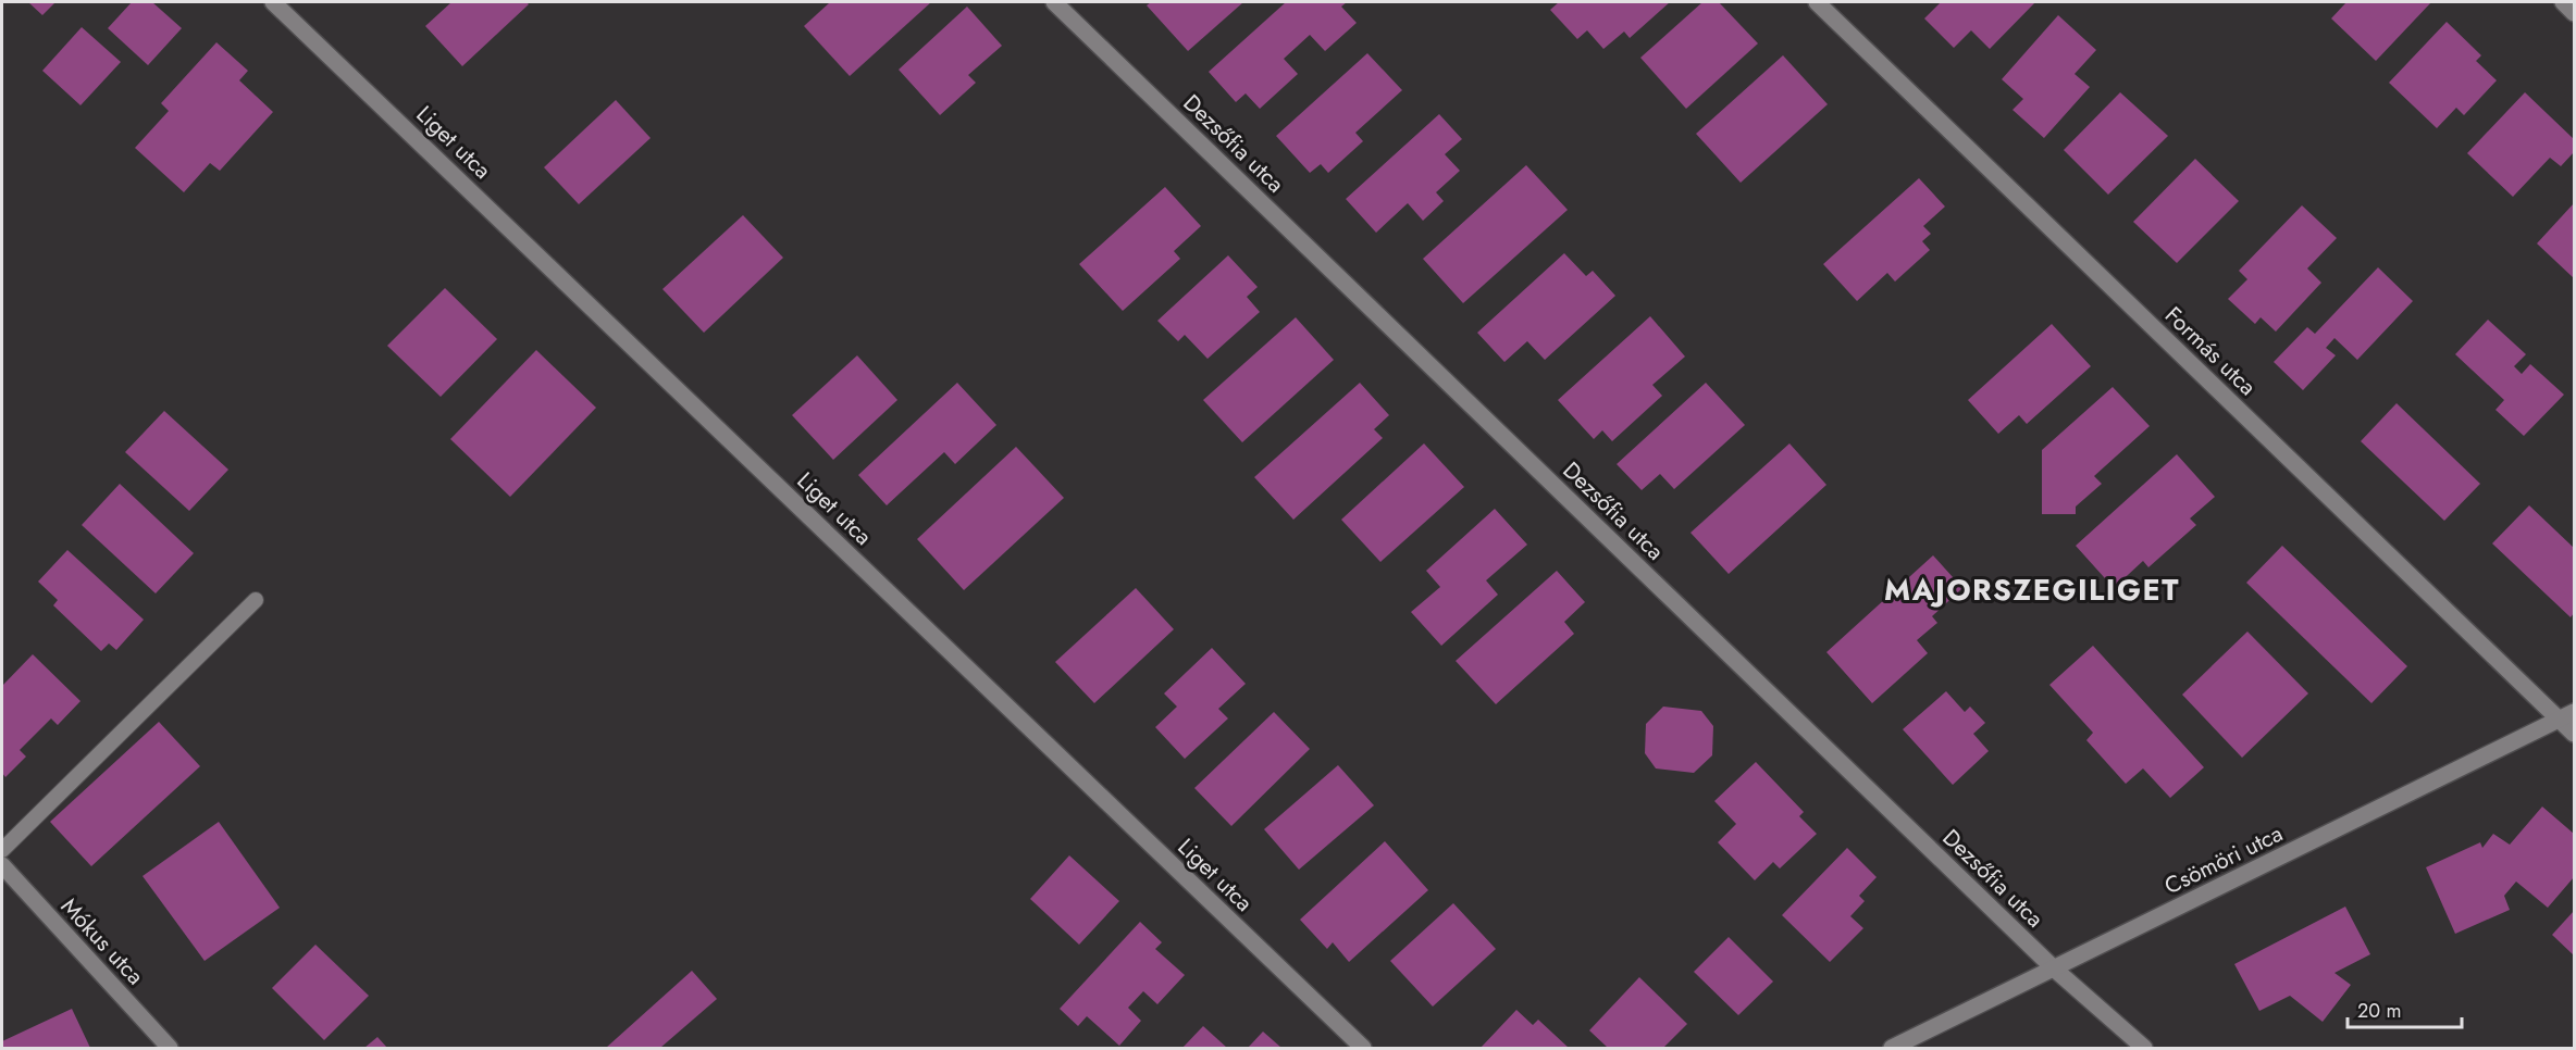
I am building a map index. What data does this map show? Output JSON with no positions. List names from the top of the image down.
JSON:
{
  "streets": {
    "street": [
      "Liget utca",
      "Dezsőfia utca",
      "Formás utca",
      "Csömöri utca",
      "Mókus utca"
    ]
  },
  "crossings": [
    ["Dezsőfia utca", "Csömöri utca"],
    ["Formás utca", "Csömöri utca"]
  ],
  "districts": ["MAJORSZEGILIGET"],
  "scale_bar": "20 m"
}
